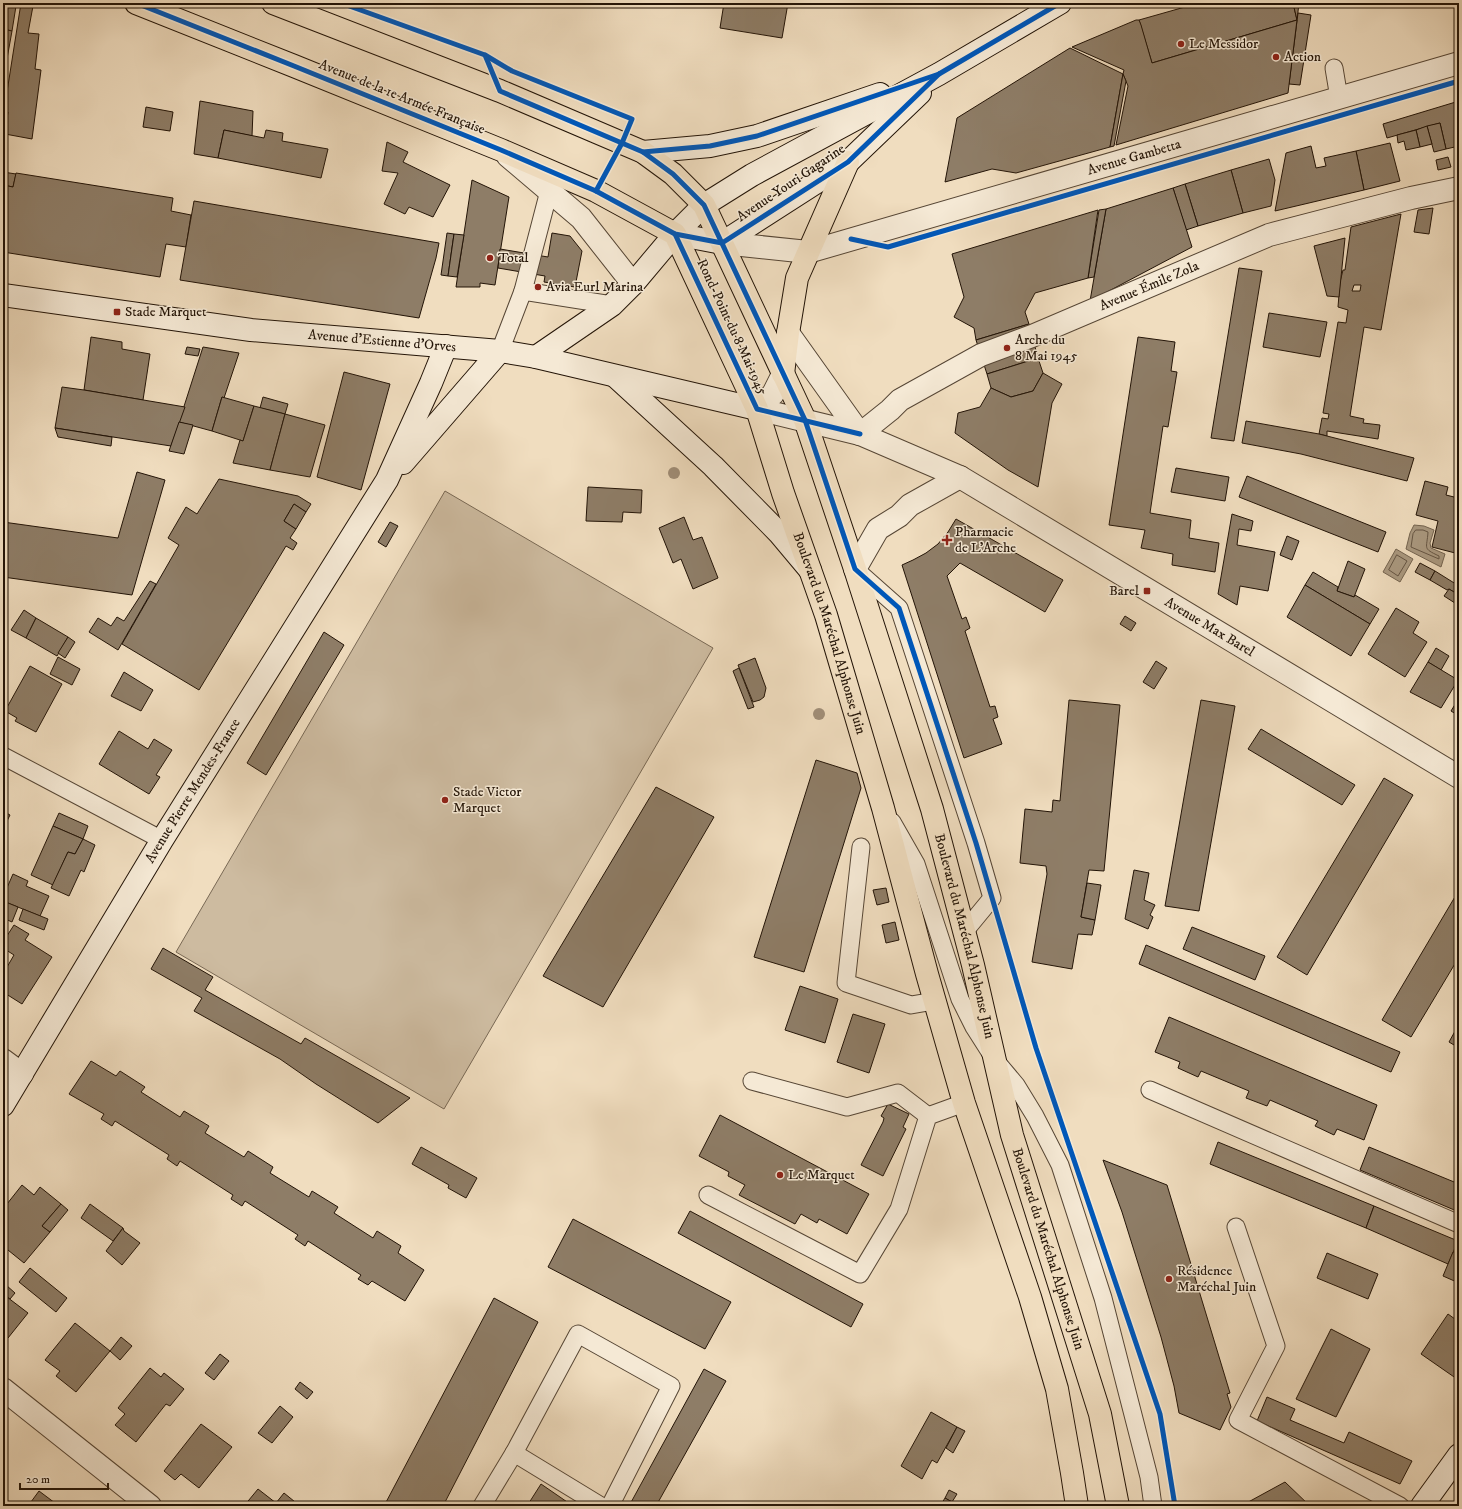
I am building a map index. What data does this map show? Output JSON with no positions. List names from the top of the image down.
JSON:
{
  "streets": {
    "main road": ["Avenue de la 1e Armée Française", "Rond-Point du 8 Mai 1945", "Boulevard du Maréchal Alphonse Juin"],
    "street": [
      "Avenue Gambetta",
      "Avenue Youri Gagarine",
      "Avenue Émile Zola",
      "Avenue d'Estienne d'Orves",
      "Avenue Max Barel",
      "Avenue Pierre Mendes-France"
    ]
  },
  "crossings": [
    ["Avenue de la 1e Armée Française", "Avenue Youri Gagarine"],
    ["Avenue de la 1e Armée Française", "Rond-Point du 8 Mai 1945"],
    ["Avenue Gambetta", "Rond-Point du 8 Mai 1945"],
    ["Avenue Youri Gagarine", "Rond-Point du 8 Mai 1945"],
    ["Avenue Émile Zola", "Avenue Max Barel"],
    ["Rond-Point du 8 Mai 1945", "Avenue d'Estienne d'Orves"],
    ["Rond-Point du 8 Mai 1945", "Avenue Max Barel"],
    ["Rond-Point du 8 Mai 1945", "Boulevard du Maréchal Alphonse Juin"],
    ["Avenue d'Estienne d'Orves", "Avenue Max Barel"],
    ["Avenue d'Estienne d'Orves", "Boulevard du Maréchal Alphonse Juin"],
    ["Avenue Max Barel", "Boulevard du Maréchal Alphonse Juin"]
  ],
  "places": {
    "other": [
      "Le Messidor",
      "Action",
      "Total",
      "Avia Eurl Marina",
      "Arche du 8 Mai 1945",
      "Stade Victor Marquet",
      "Le Marquet",
      "Résidence Maréchal Juin"
    ],
    "transit": ["Stade Marquet", "Barel"],
    "health": ["Pharmacie de L'Arche"]
  },
  "scale_bar": "20 m"
}
